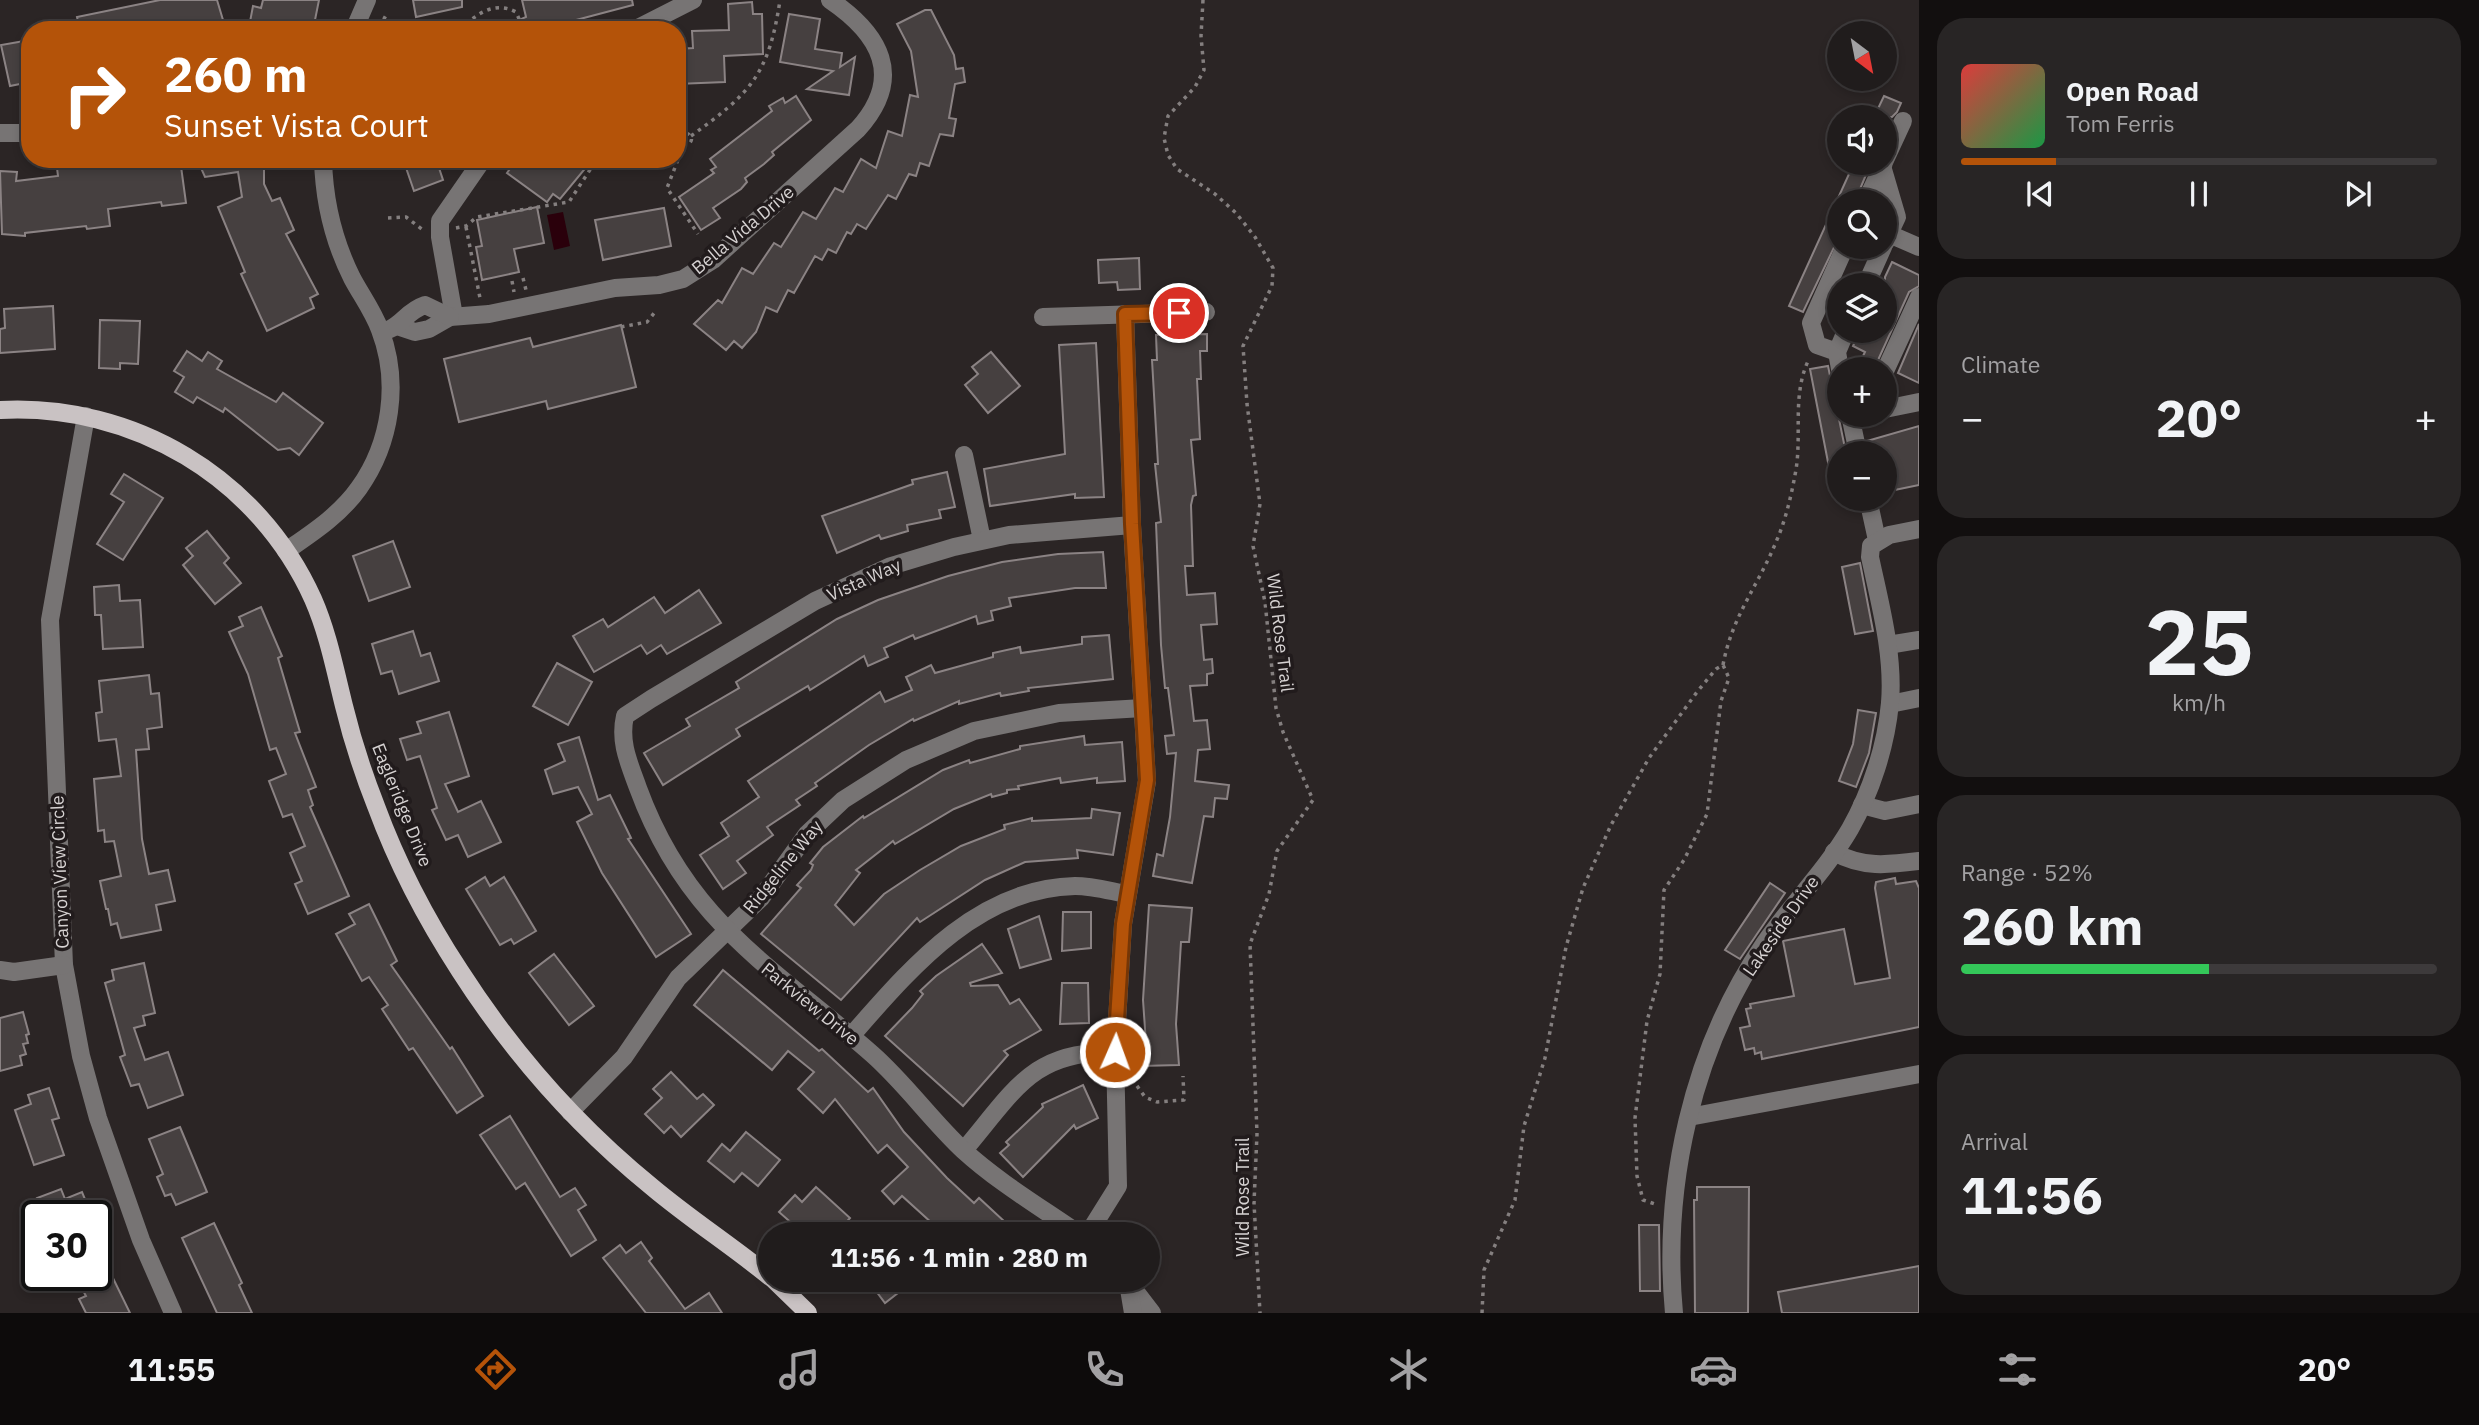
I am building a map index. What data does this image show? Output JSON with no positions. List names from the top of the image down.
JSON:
{
  "streets": {
    "main road": ["Eagleridge Drive"],
    "street": [
      "Bella Vida Drive",
      "Vista Way",
      "Ridgeline Way",
      "Canyon View Circle",
      "Lakeside Drive",
      "Parkview Drive"
    ],
    "path": ["Wild Rose Trail"]
  },
  "crossings": [
    ["Vista Way", "Parkview Drive"],
    ["Eagleridge Drive", "Ridgeline Way"],
    ["Eagleridge Drive", "Canyon View Circle"],
    ["Ridgeline Way", "Parkview Drive"]
  ],
  "north": "bottom right",
  "page": {
    "map_buttons": ["+", "−"],
    "turn": ["260 m", "Sunset Vista Court"],
    "song": ["Open Road", "Tom Ferris"],
    "tile": [
      "Climate",
      ["25", "km/h"],
      ["Range · 52%", "260 km"],
      ["Arrival", "11:56"]
    ],
    "heat": ["−", "20°", "+"],
    "limit": "30",
    "trip": "11:56 · 1 min · 280 m",
    "tabs": ["11:55", "20°"]
  }
}
